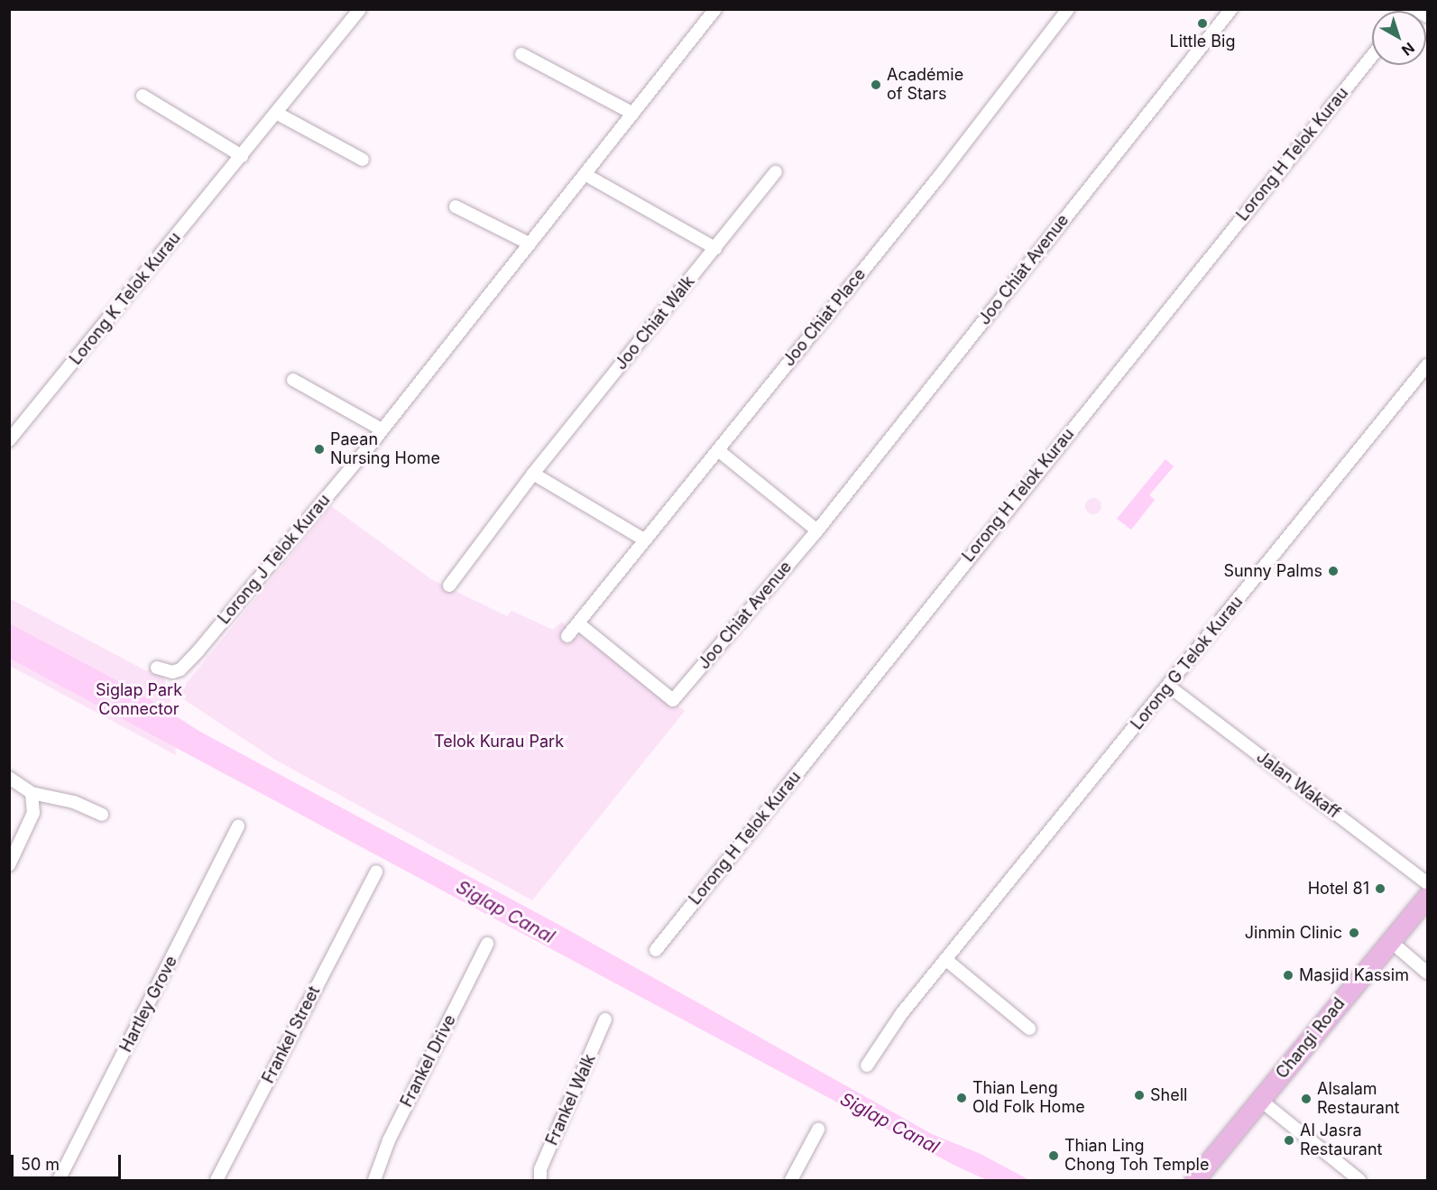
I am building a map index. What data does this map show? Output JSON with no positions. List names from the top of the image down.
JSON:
{
  "streets": {
    "main road": ["Changi Road"],
    "street": [
      "Lorong H Telok Kurau",
      "Joo Chiat Avenue",
      "Lorong K Telok Kurau",
      "Joo Chiat Place",
      "Joo Chiat Walk",
      "Lorong J Telok Kurau",
      "Lorong G Telok Kurau",
      "Jalan Wakaff",
      "Hartley Grove",
      "Frankel Street",
      "Frankel Drive",
      "Frankel Walk"
    ]
  },
  "crossings": [
    ["Joo Chiat Avenue", "Joo Chiat Place"],
    ["Lorong G Telok Kurau", "Jalan Wakaff"]
  ],
  "water": ["Siglap Canal"],
  "parks": ["Siglap Park Connector", "Telok Kurau Park"],
  "places": [
    "Little Big",
    "Académie of Stars",
    "Paean Nursing Home",
    "Sunny Palms",
    "Hotel 81",
    "Jinmin Clinic",
    "Masjid Kassim",
    "Shell",
    "Thian Leng Old Folk Home",
    "Alsalam Restaurant",
    "Al Jasra Restaurant",
    "Thian Ling Chong Toh Temple"
  ],
  "scale_bar": "50 m",
  "north": "bottom right"
}
